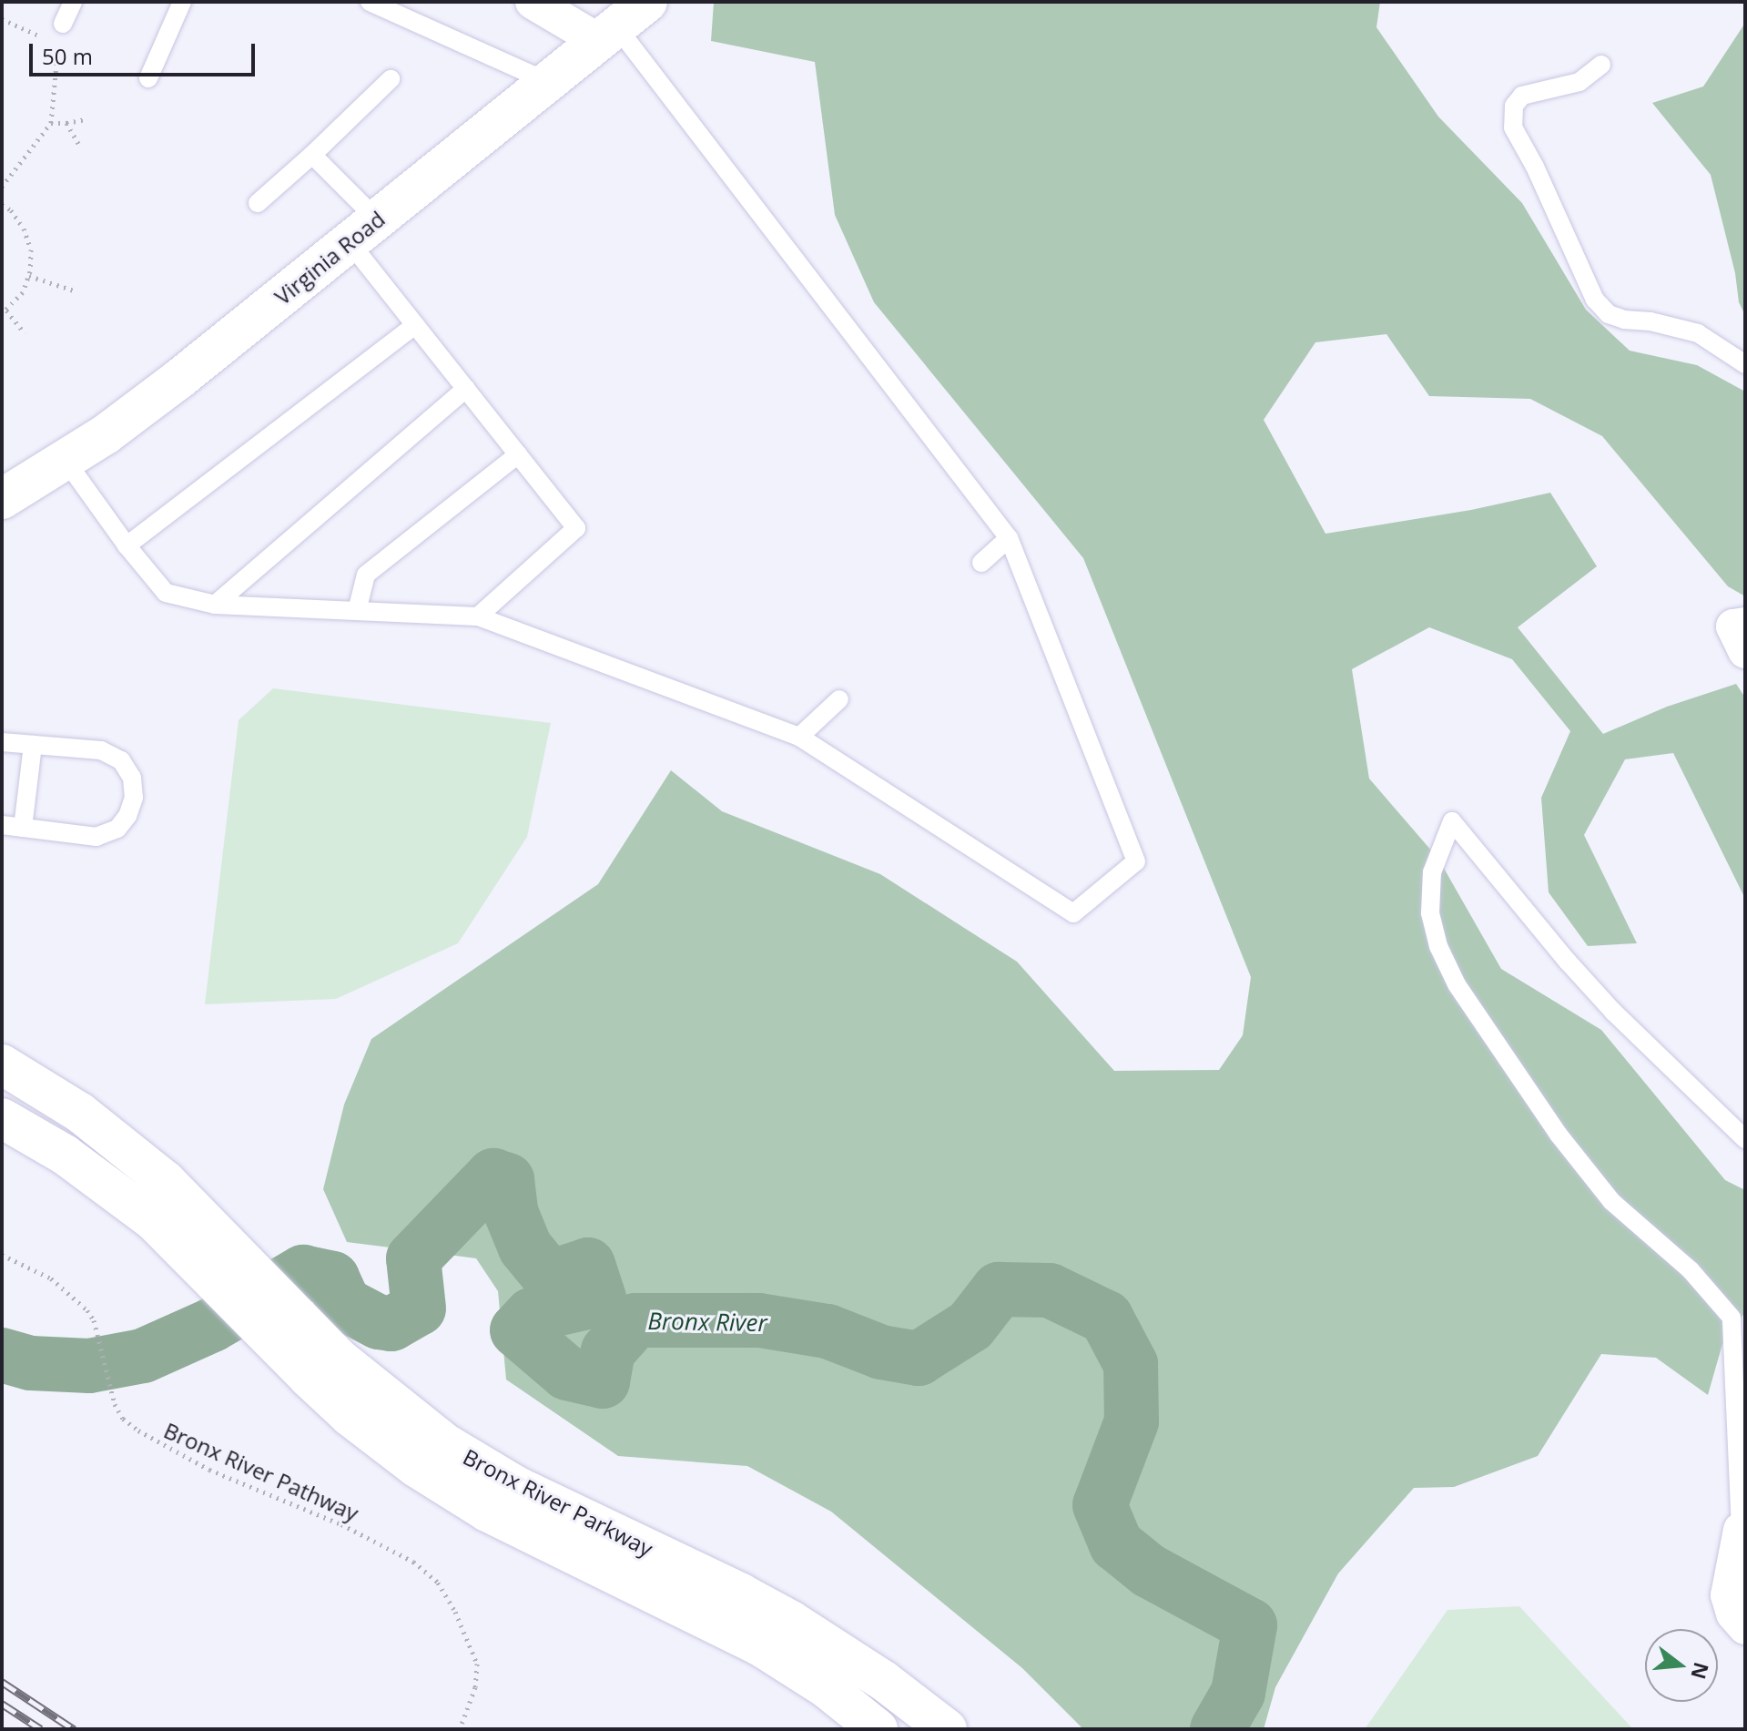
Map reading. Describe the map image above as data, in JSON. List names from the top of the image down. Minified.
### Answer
{"streets":{"main road":["Virginia Road","Bronx River Parkway"],"path":["Bronx River Pathway"]},"water":["Bronx River"],"scale_bar":"50 m","north":"right"}
